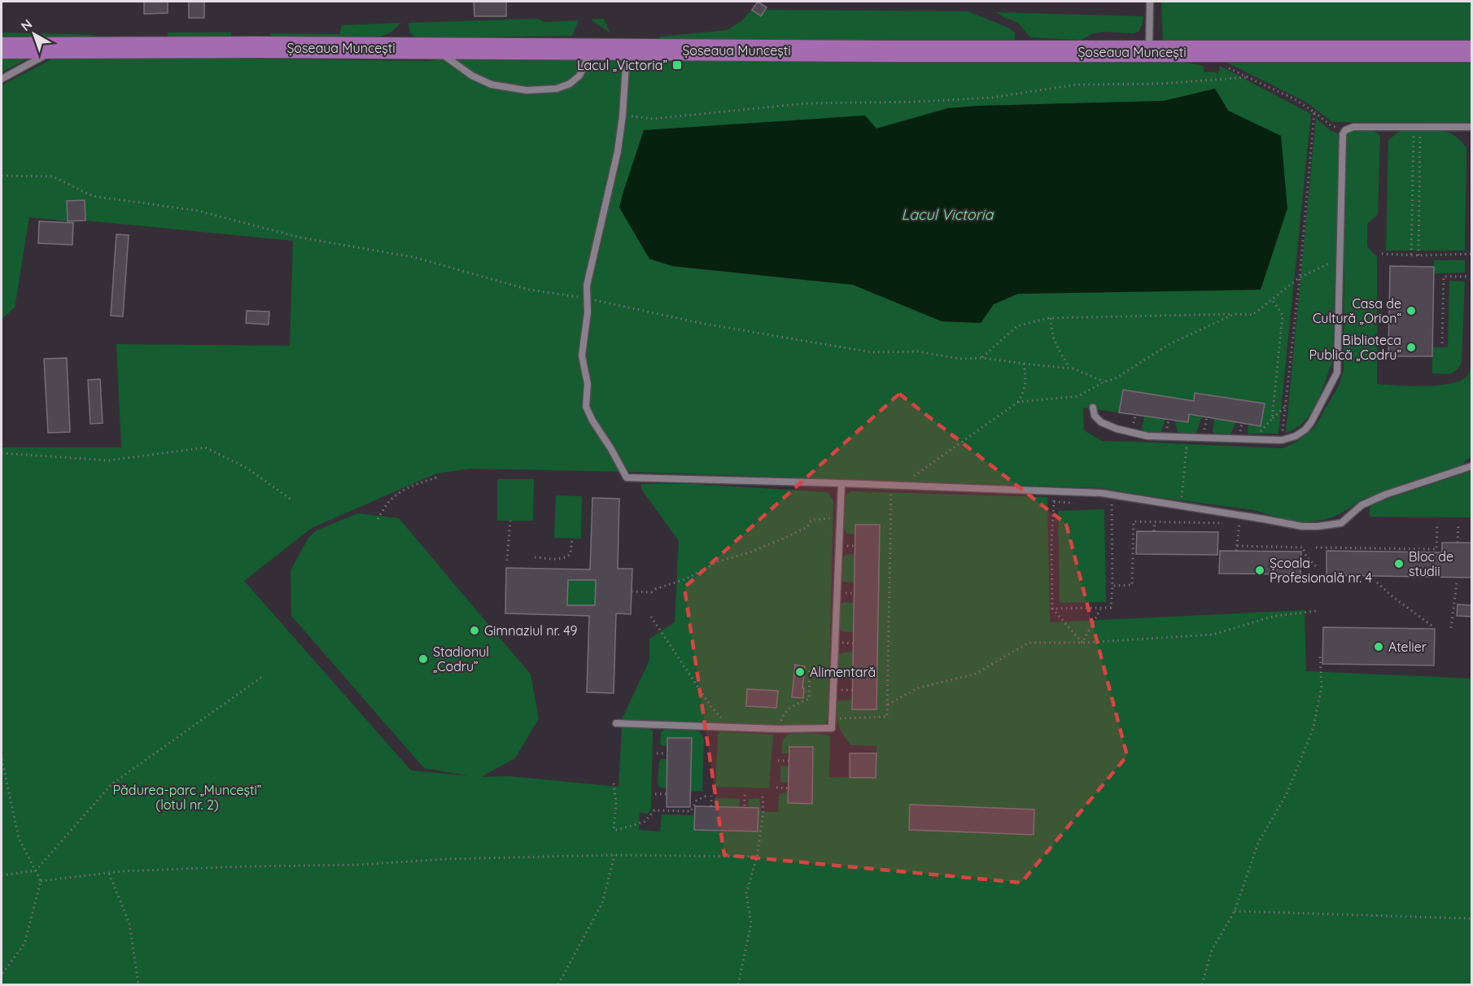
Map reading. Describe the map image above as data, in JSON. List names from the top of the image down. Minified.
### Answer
{"streets":{"main road":["Șoseaua Muncești"]},"water":["Lacul Victoria"],"parks":["Pădurea-parc „Muncești” (lotul nr. 2)"],"places":{"transit":["Lacul „Victoria”"],"other":["Casa de Cultură „Orion“","Biblioteca Publică „Codru”","Bloc de studii","Școala Profesională nr. 4","Gimnaziul nr. 49","Atelier","Stadionul „Codru”","Alimentară"]},"north":"top left"}
